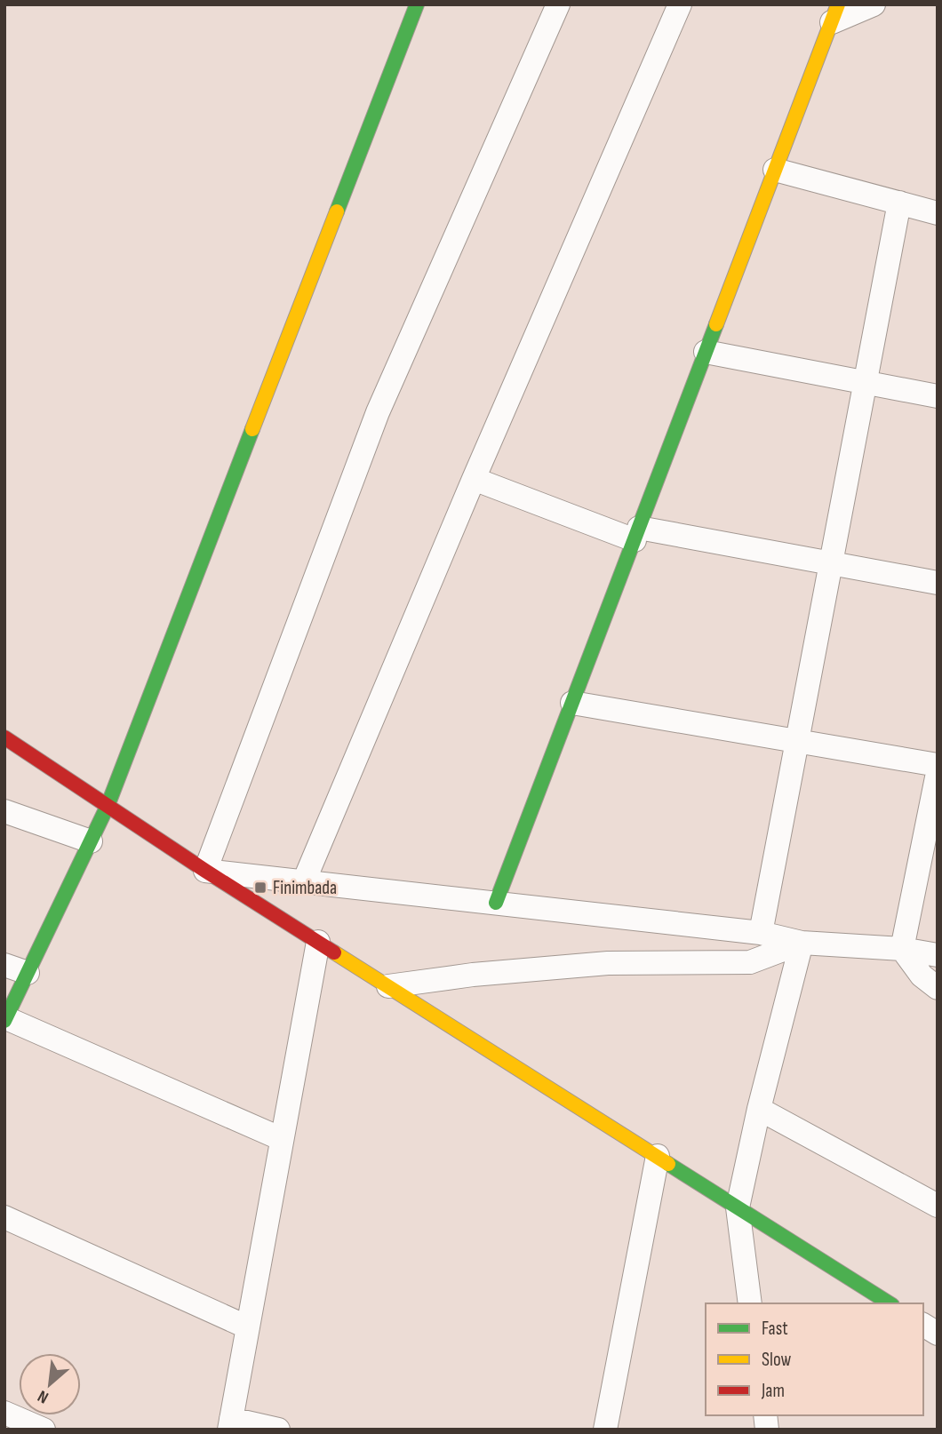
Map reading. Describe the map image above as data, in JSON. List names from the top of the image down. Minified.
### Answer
{"places":{"transit":["Finimbada"]},"legend":["Fast","Slow","Jam"],"north":"bottom left"}
